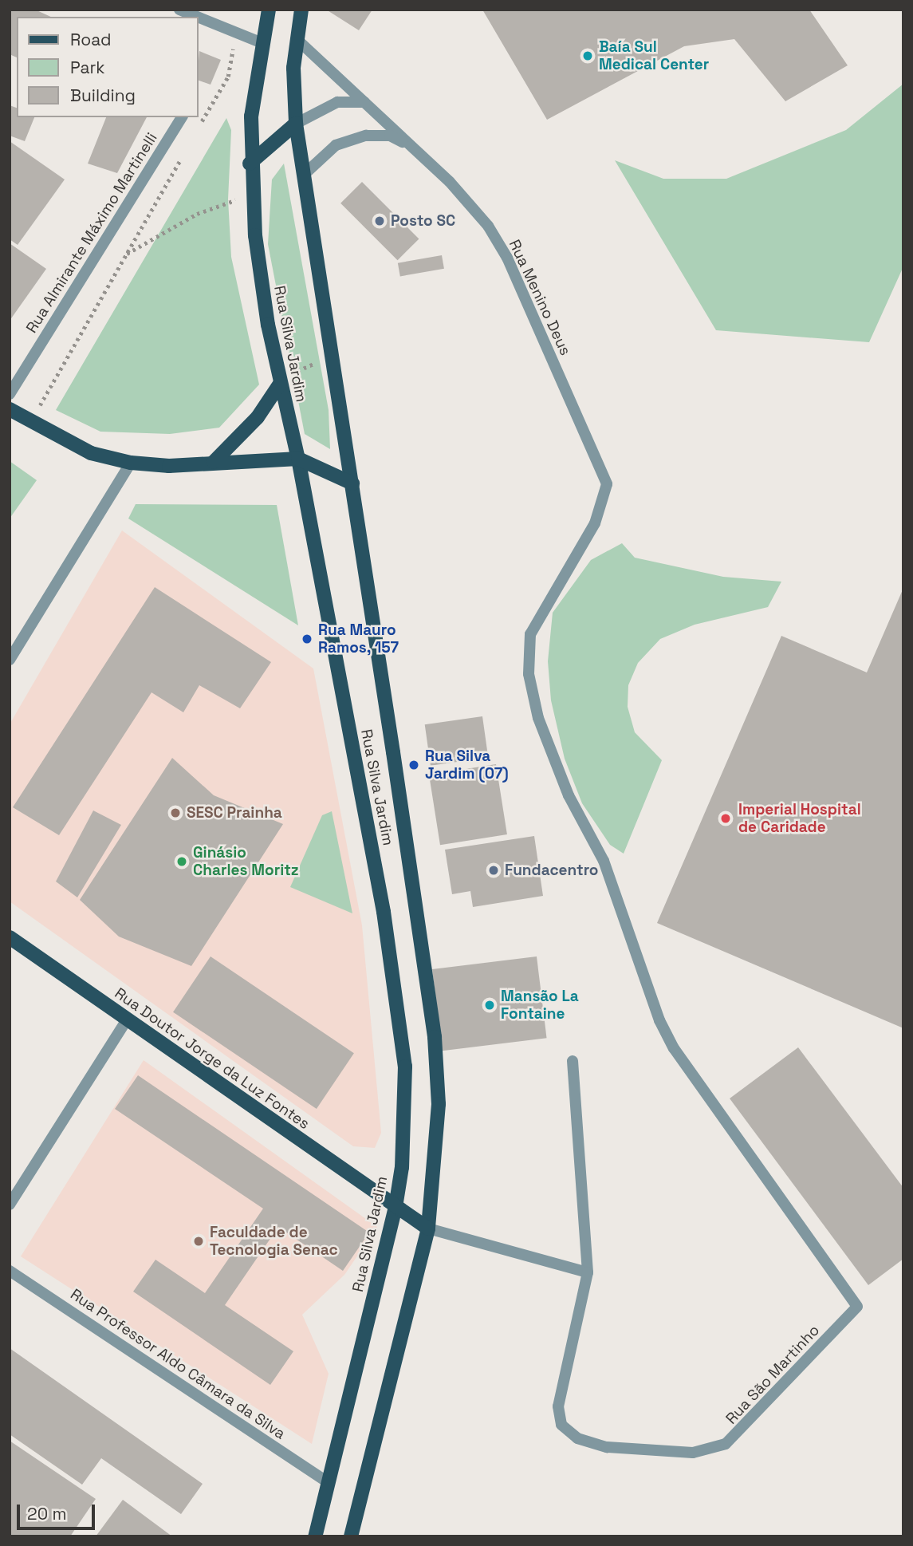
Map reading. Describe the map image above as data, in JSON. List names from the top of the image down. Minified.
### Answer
{"streets":{"main road":["Rua Silva Jardim","Rua Doutor Jorge da Luz Fontes"],"street":["Rua Almirante Máximo Martinelli","Rua Menino Deus","Rua Professor Aldo Câmara da Silva","Rua São Martinho"]},"crossings":[["Rua Menino Deus","Rua Silva Jardim"],["Rua Menino Deus","Rua São Martinho"],["Rua Silva Jardim","Rua Doutor Jorge da Luz Fontes"],["Rua Silva Jardim","Rua Professor Aldo Câmara da Silva"]],"places":["Baía Sul Medical Center","Posto SC","Rua Mauro Ramos, 157","Rua Silva Jardim (07)","SESC Prainha","Imperial Hospital de Caridade","Ginásio Charles Moritz","Fundacentro","Mansão La Fontaine","Faculdade de Tecnologia Senac"],"legend":["Road","Park","Building"],"scale_bar":"20 m"}
